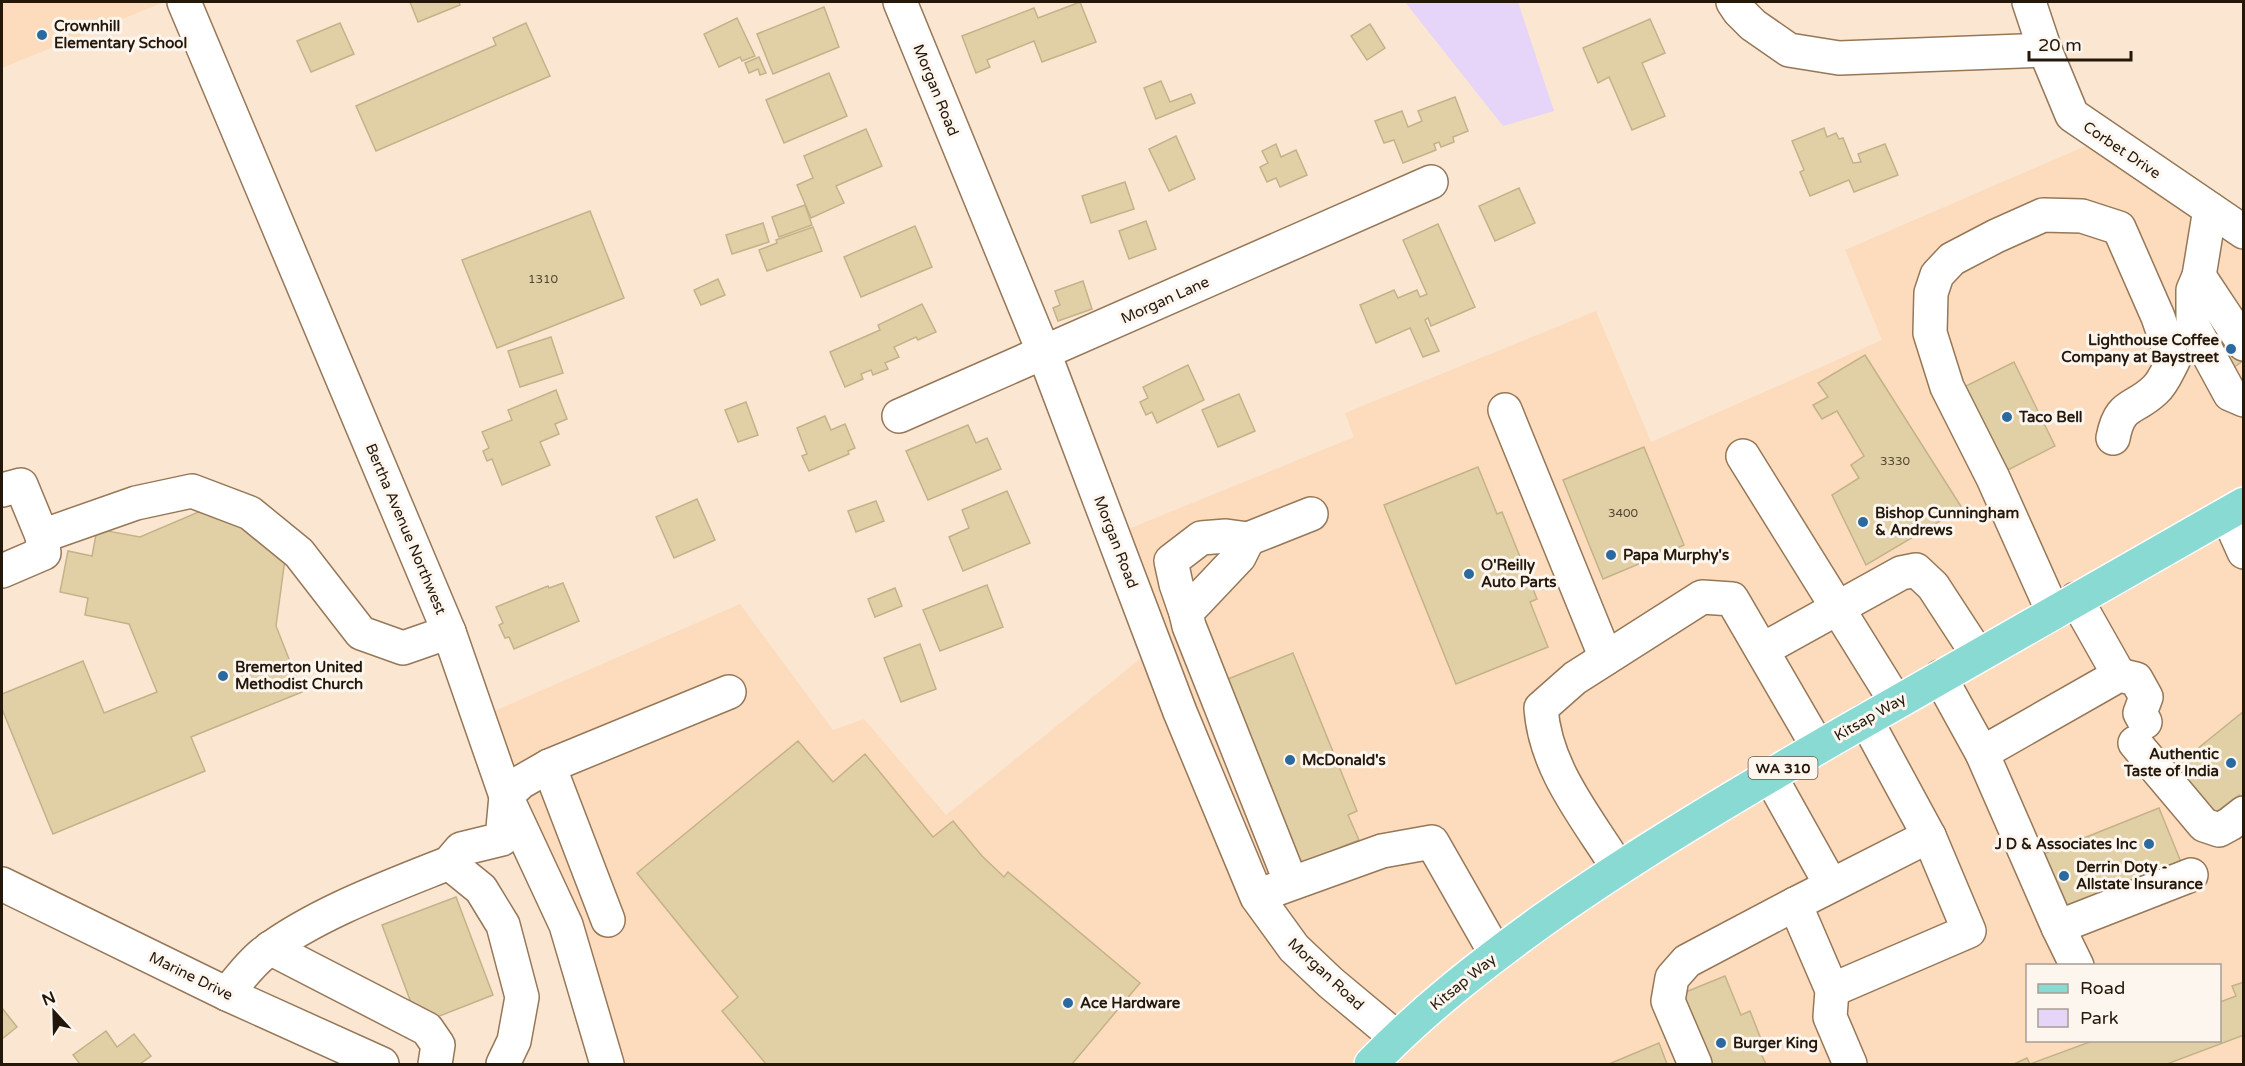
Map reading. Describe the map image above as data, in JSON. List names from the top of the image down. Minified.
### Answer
{"streets":{"main road":["Kitsap Way","WA 310"],"street":["Morgan Road","Corbet Drive","Morgan Lane","Bertha Avenue Northwest","Marine Drive"]},"crossings":[["Morgan Road","Morgan Lane"],["Morgan Road","Kitsap Way"]],"places":["Crownhill Elementary School","Lighthouse Coffee Company at Baystreet","Taco Bell","Bishop Cunningham & Andrews","Papa Murphy's","O'Reilly Auto Parts","Bremerton United Methodist Church","McDonald's","Authentic Taste of India","J D & Associates Inc","Derrin Doty - Allstate Insurance","Ace Hardware","Burger King"],"house_numbers":["1310","3330","3400"],"legend":["Road","Park"],"scale_bar":"20 m","north":"top"}
